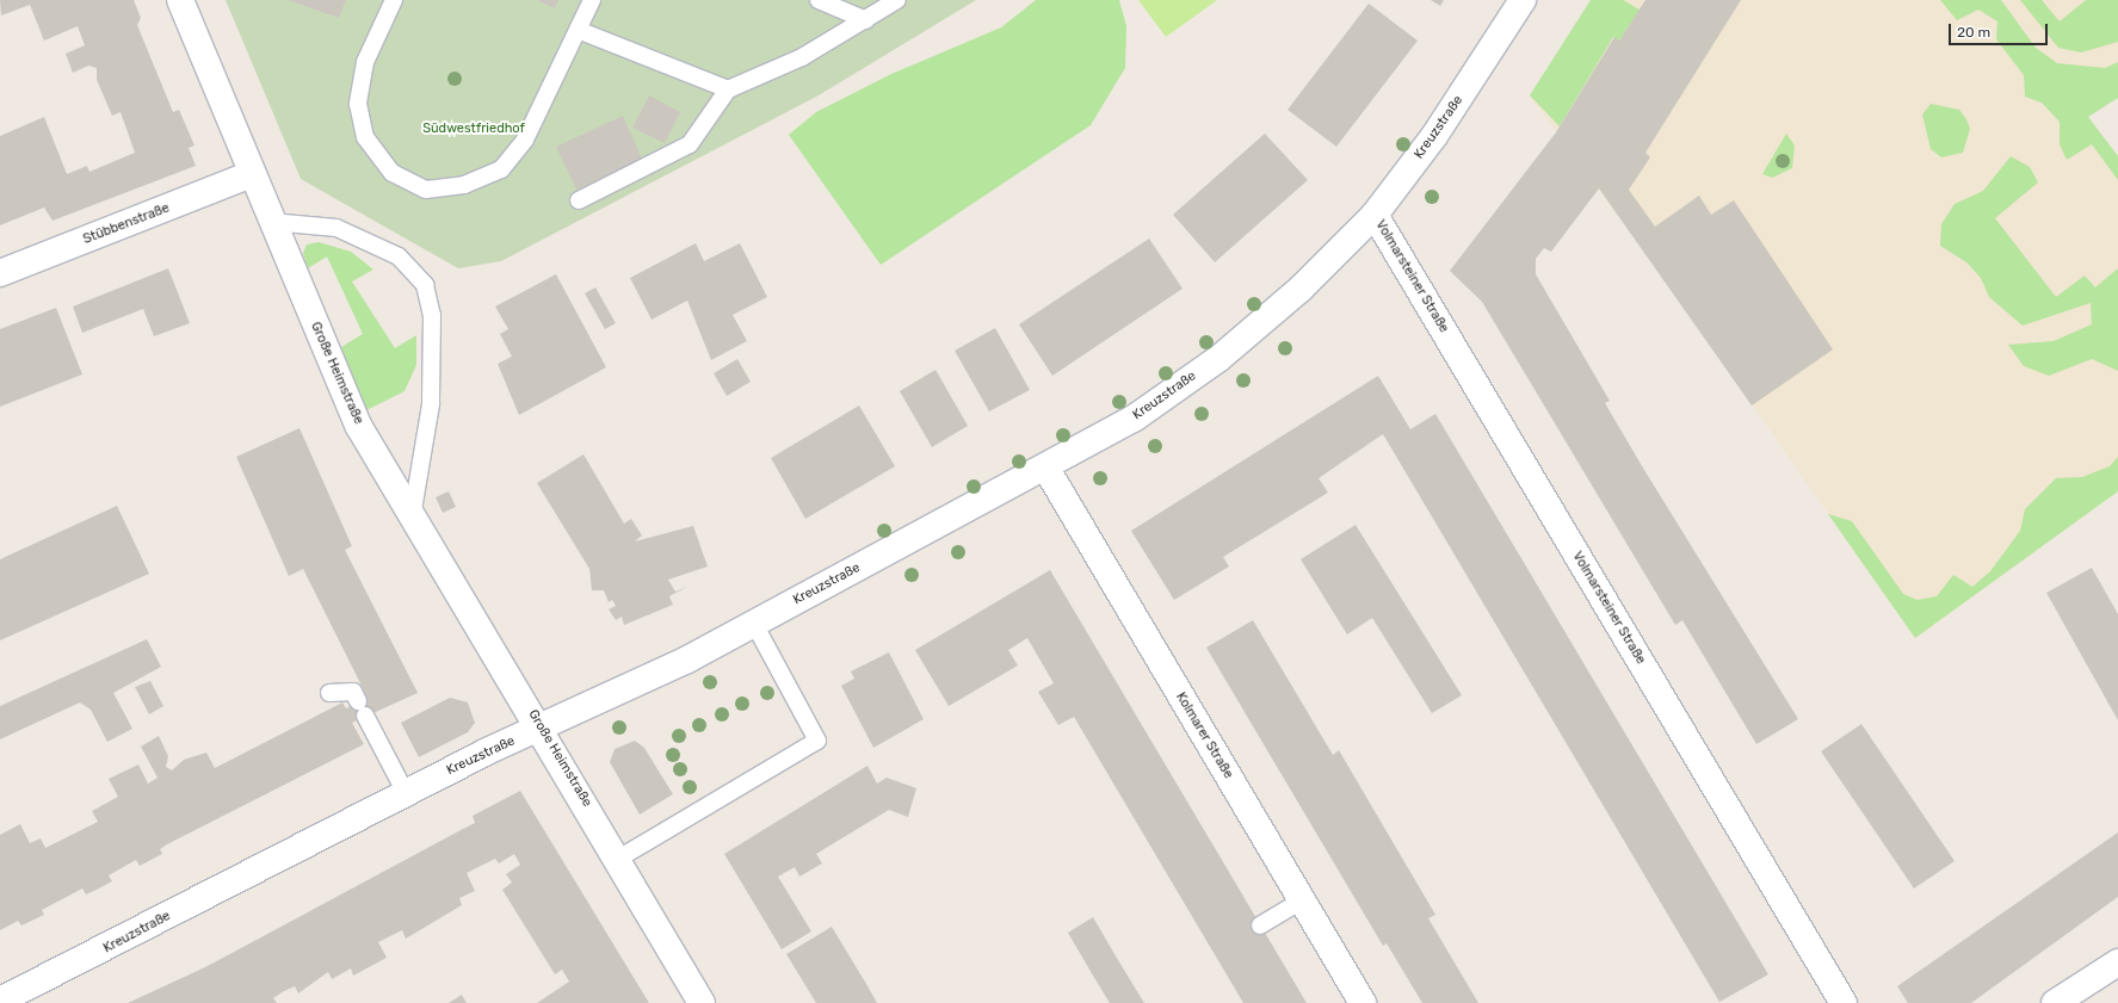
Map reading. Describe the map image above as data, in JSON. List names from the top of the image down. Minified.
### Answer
{"streets":{"street":["Kreuzstraße","Stübbenstraße","Volmarsteiner Straße","Große Heimstraße","Kolmarer Straße"]},"crossings":[["Kreuzstraße","Volmarsteiner Straße"],["Kreuzstraße","Große Heimstraße"],["Kreuzstraße","Kolmarer Straße"],["Stübbenstraße","Große Heimstraße"]],"parks":["Südwestfriedhof"],"scale_bar":"20 m"}
